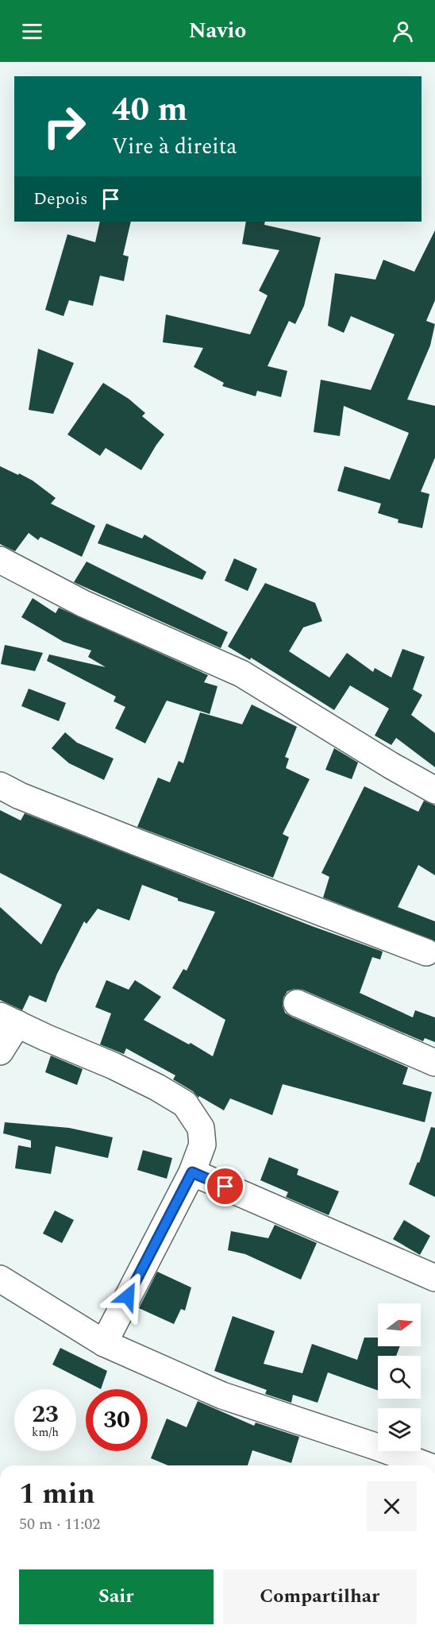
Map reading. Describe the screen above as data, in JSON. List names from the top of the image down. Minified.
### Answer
{"north":"right","page":{"header":"Navio","turn":["40 m","Vire à direita"],"then":"Depois","speed":"23 km/h","limit":"30","heading":["1 min","50 m · 11:02"],"buttons":["Sair","Compartilhar"]}}
